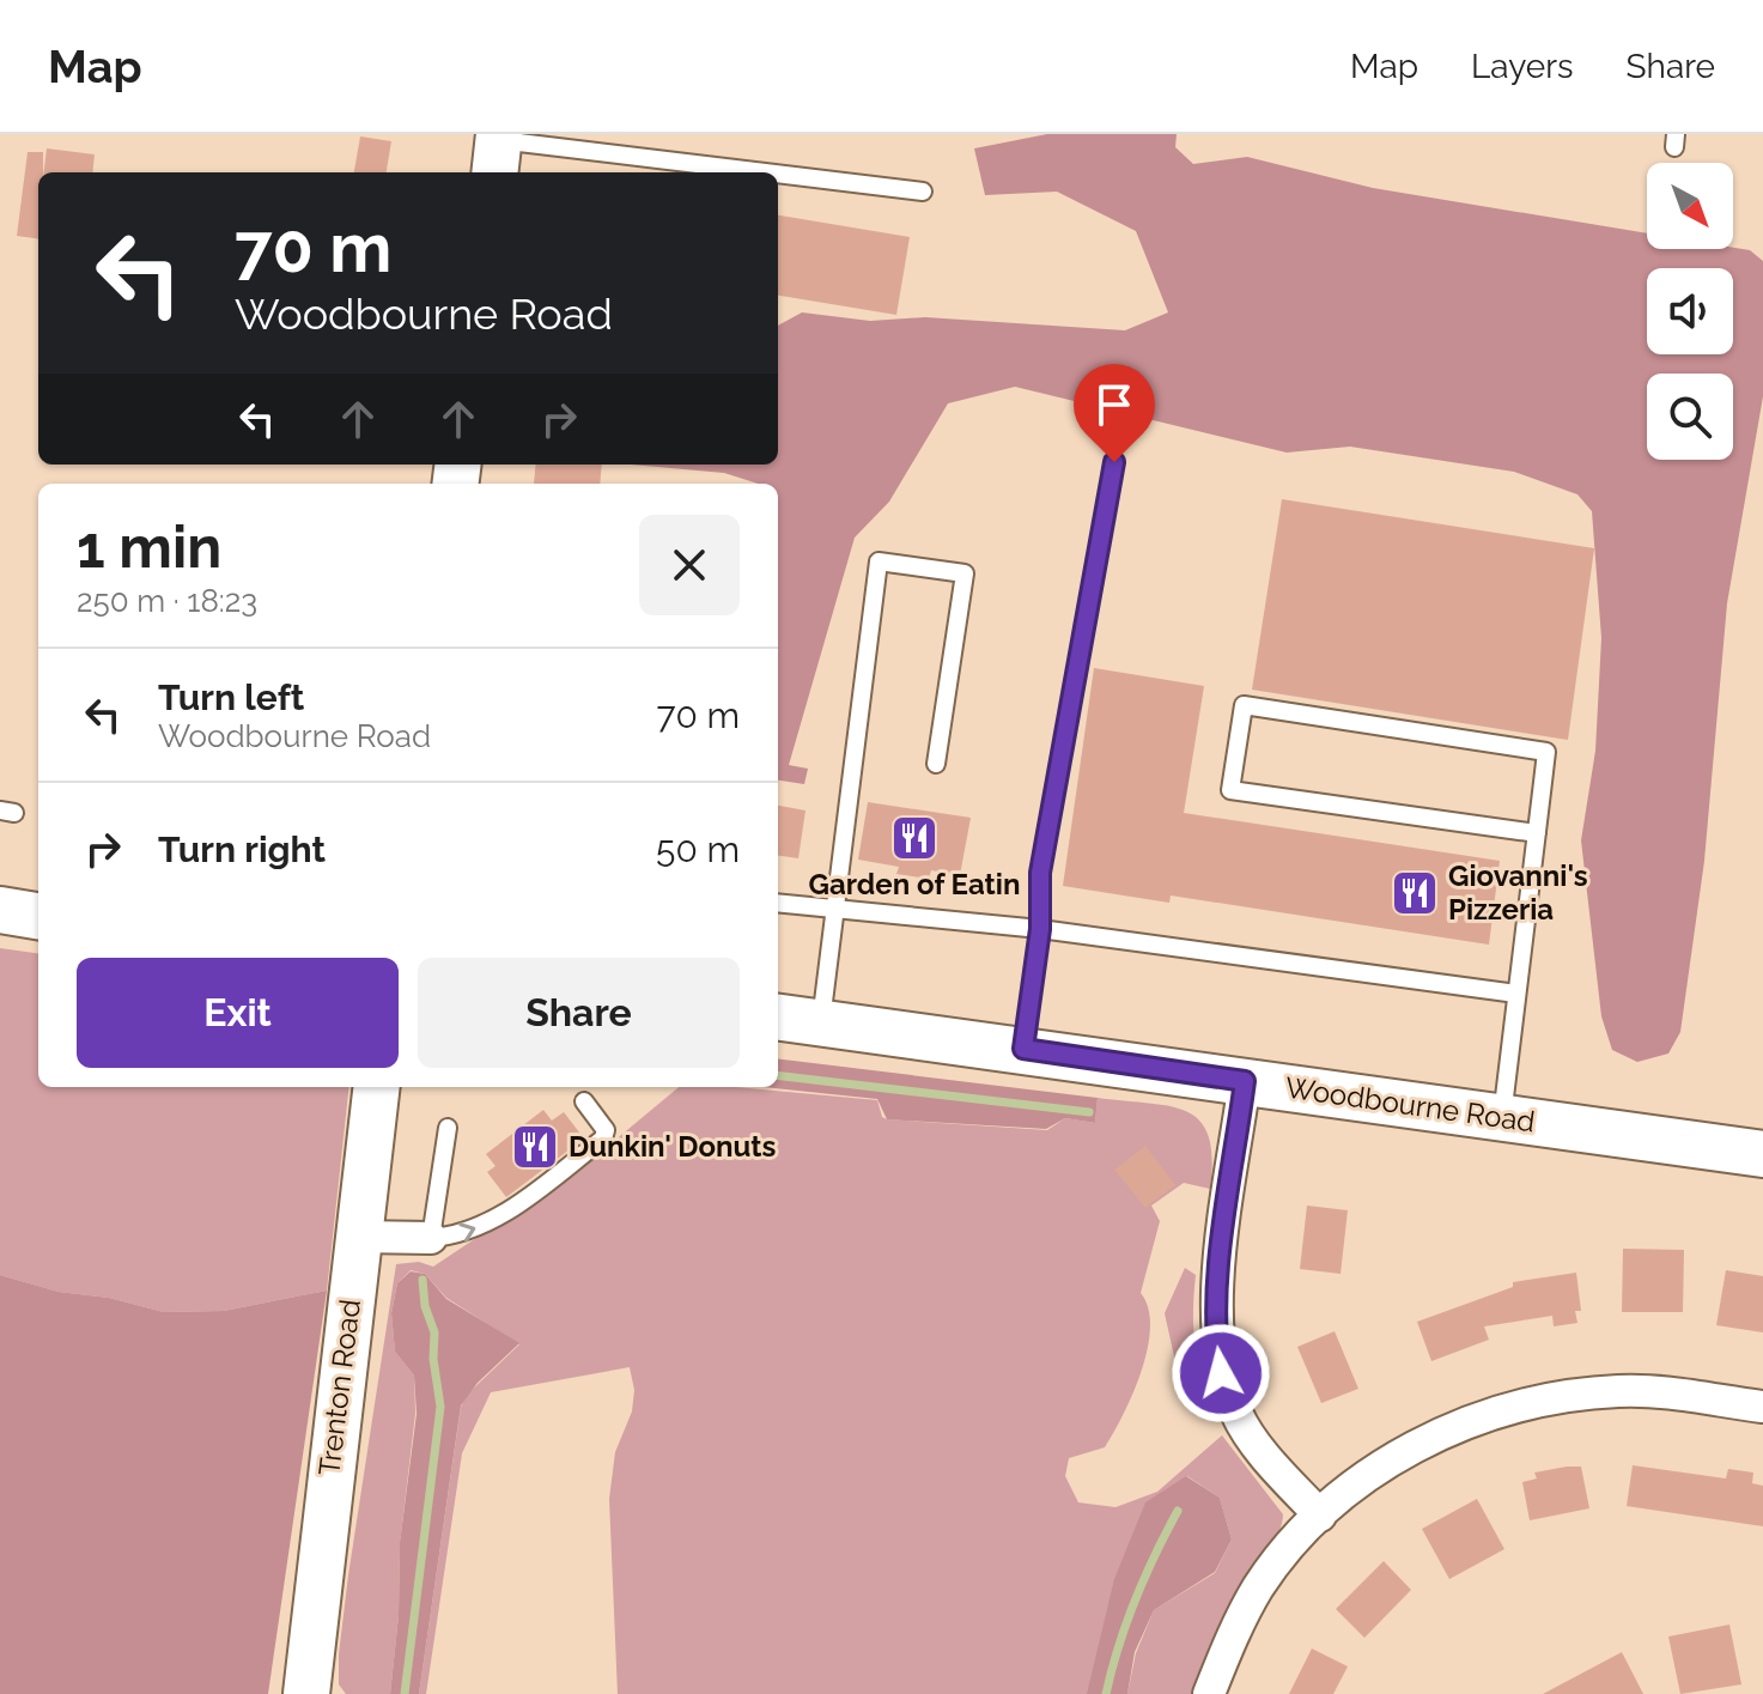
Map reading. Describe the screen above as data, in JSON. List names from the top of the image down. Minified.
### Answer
{"streets":{"main road":["Woodbourne Road","Trenton Road"]},"places":{"restaurant":["Garden of Eatin","Giovanni's Pizzeria","Dunkin' Donuts"]},"north":"bottom right","page":{"header":"Map","nav":["Map","Layers","Share"],"turn":["70 m","Woodbourne Road"],"heading":["1 min","250 m · 18:23"],"list":[{"name":"Turn left","note":"Woodbourne Road","value":"70 m"},{"name":"Turn right","value":"50 m"}],"buttons":["Exit","Share"]}}
